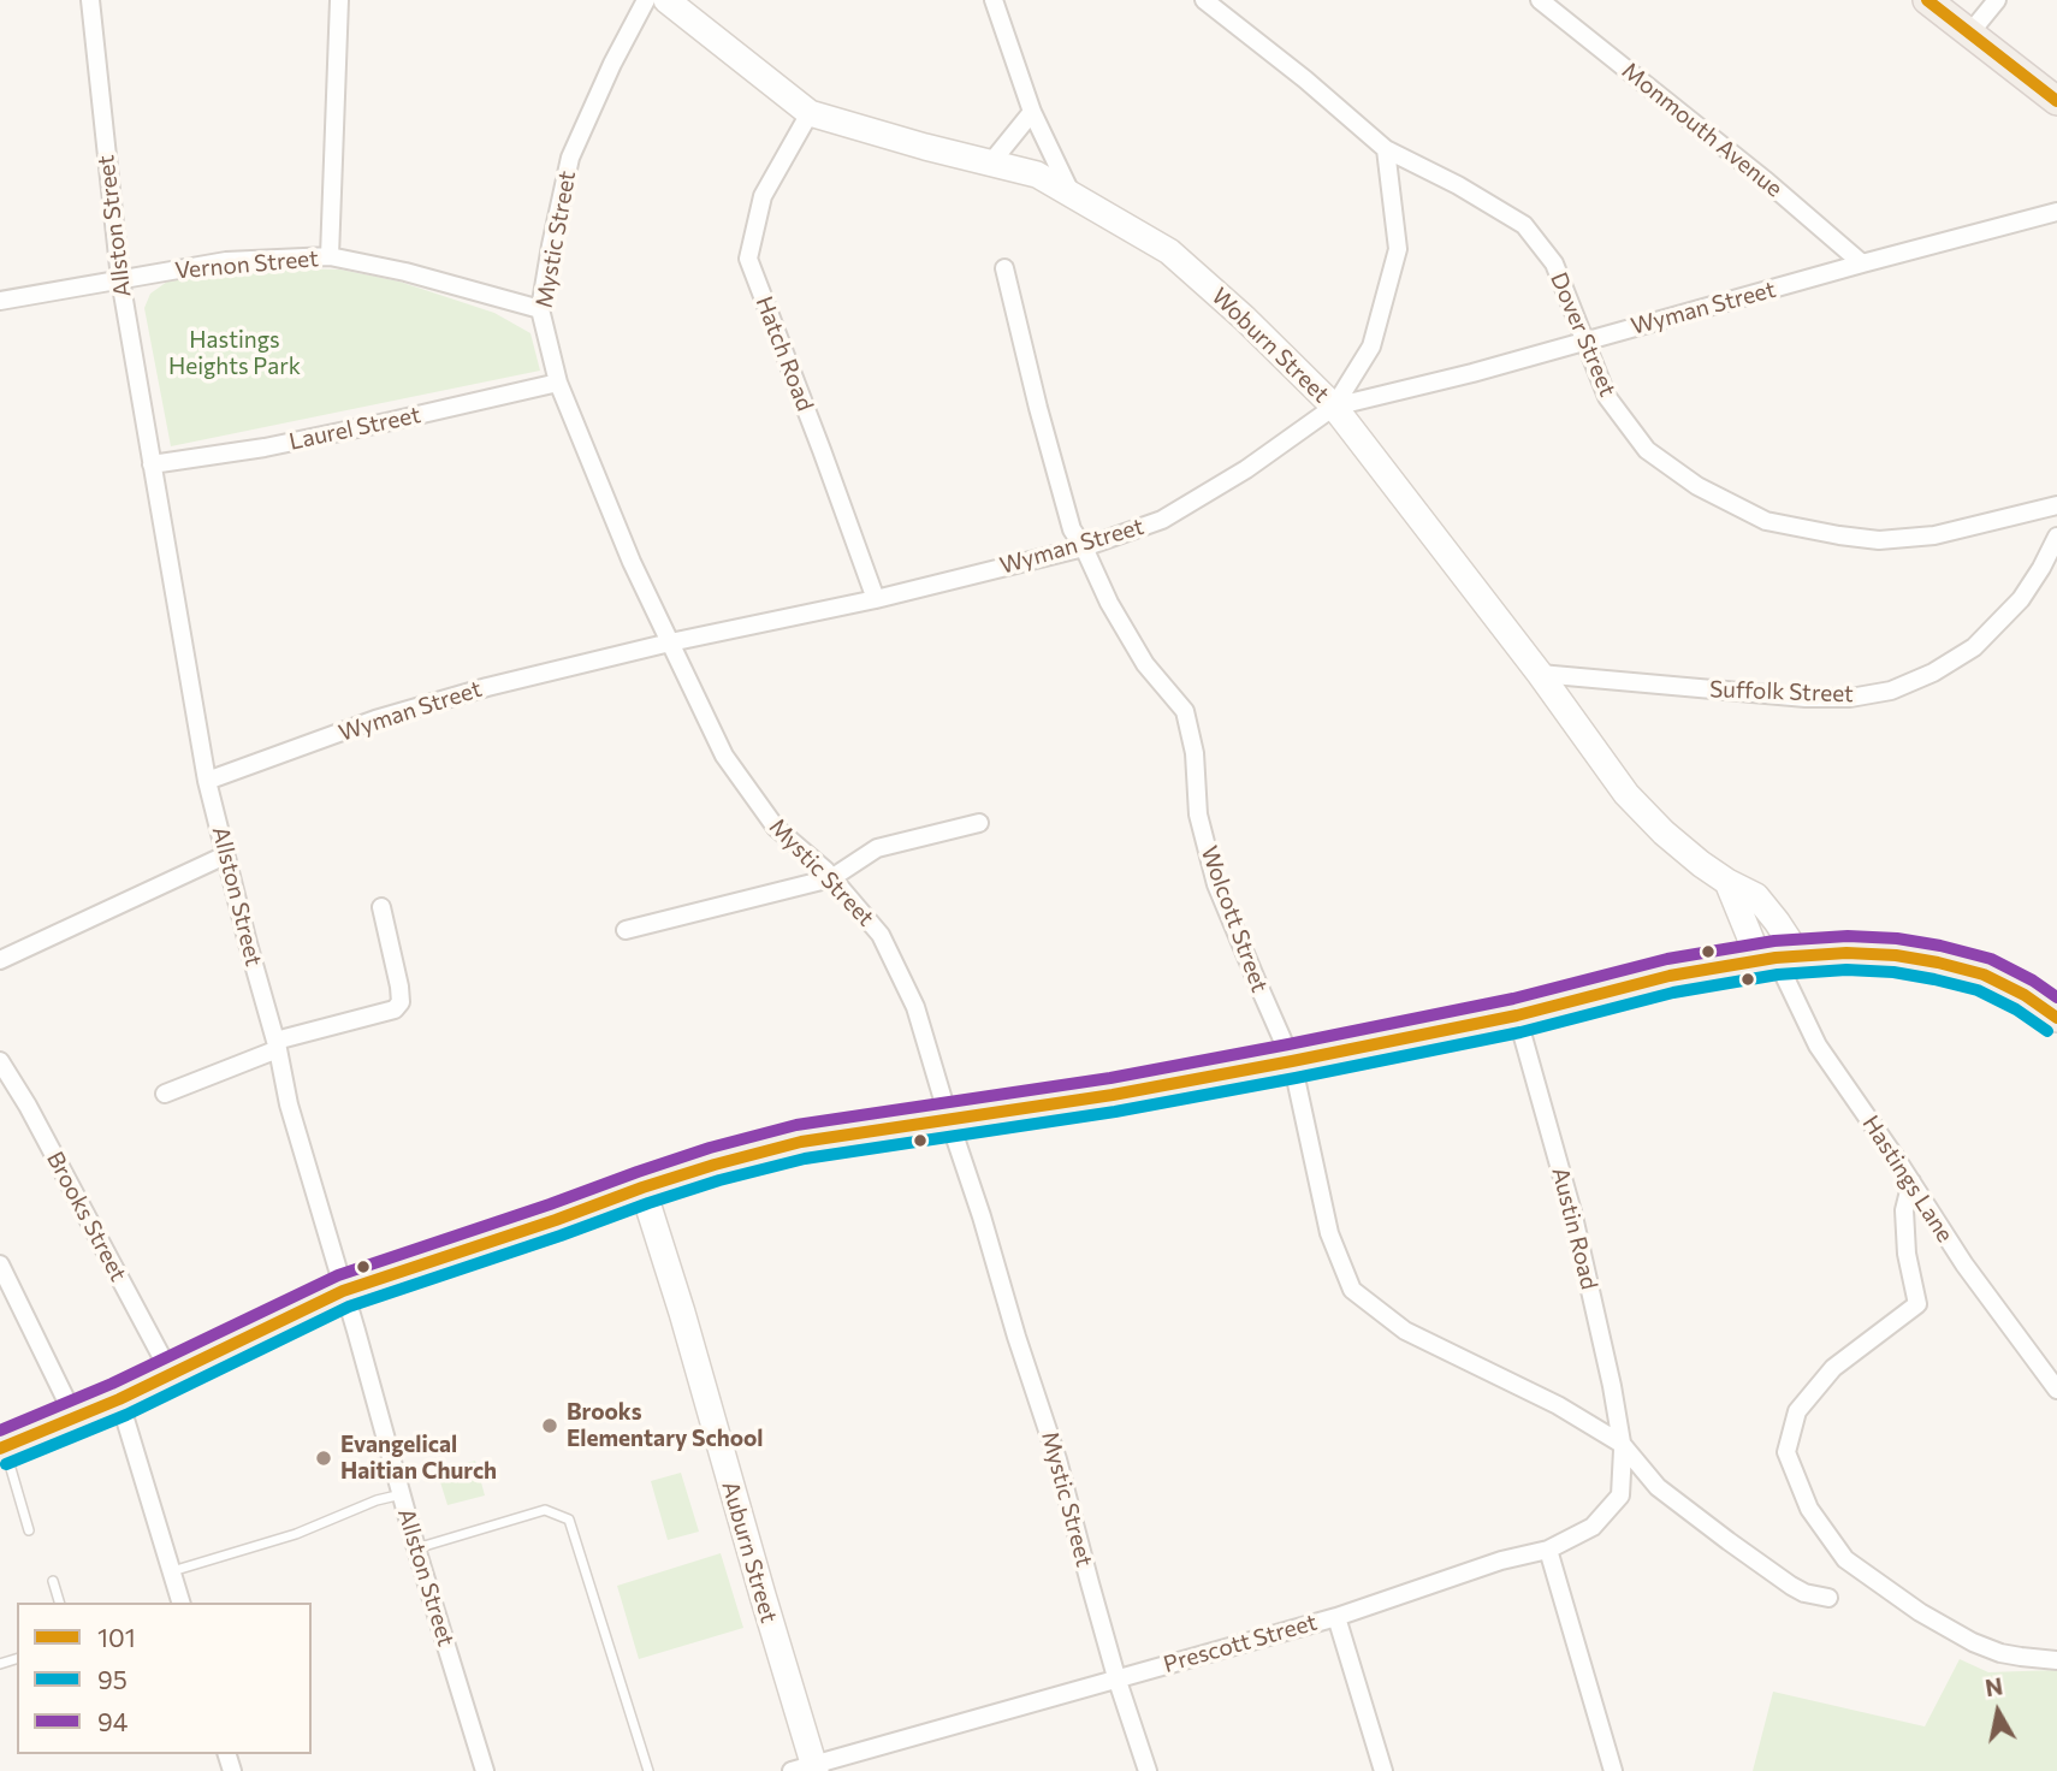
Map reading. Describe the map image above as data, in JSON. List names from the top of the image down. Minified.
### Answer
{"streets":{"street":["Monmouth Avenue","Allston Street","Mystic Street","Vernon Street","Wyman Street","Dover Street","Woburn Street","Hatch Road","Laurel Street","Suffolk Street","Wolcott Street","Hastings Lane","Brooks Street","Austin Road","Auburn Street","Prescott Street"]},"crossings":[["Monmouth Avenue","Wyman Street"],["Allston Street","Vernon Street"],["Allston Street","Wyman Street"],["Allston Street","Laurel Street"],["Mystic Street","Vernon Street"],["Mystic Street","Wyman Street"],["Mystic Street","Laurel Street"],["Mystic Street","Prescott Street"],["Wyman Street","Dover Street"],["Wyman Street","Woburn Street"],["Wyman Street","Hatch Road"],["Wyman Street","Wolcott Street"],["Woburn Street","Hatch Road"],["Woburn Street","Suffolk Street"],["Woburn Street","Hastings Lane"],["Wolcott Street","Austin Road"],["Wolcott Street","Prescott Street"],["Austin Road","Prescott Street"],["Auburn Street","Prescott Street"]],"parks":["Hastings Heights Park"],"places":["Brooks Elementary School","Evangelical Haitian Church"],"lines":["transit line 101","transit line 94","transit line 95"],"legend":["101","95","94"],"north":"top"}
